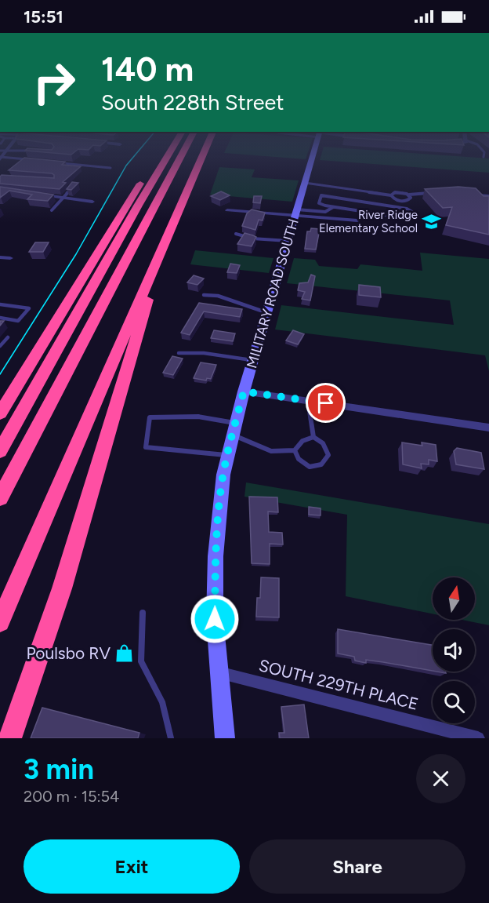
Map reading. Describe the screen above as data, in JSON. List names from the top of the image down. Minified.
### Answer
{"streets":{"main road":["MILITARY ROAD SOUTH"],"street":["SOUTH 229TH PLACE"]},"crossings":[["MILITARY ROAD SOUTH","SOUTH 229TH PLACE"]],"places":{"school or university":["River Ridge Elementary School"],"shop":["Poulsbo RV"]},"north":"top","page":{"status":"15:51","turn":["140 m","South 228th Street"],"heading":["3 min","200 m · 15:54"],"buttons":["Exit","Share"]}}
